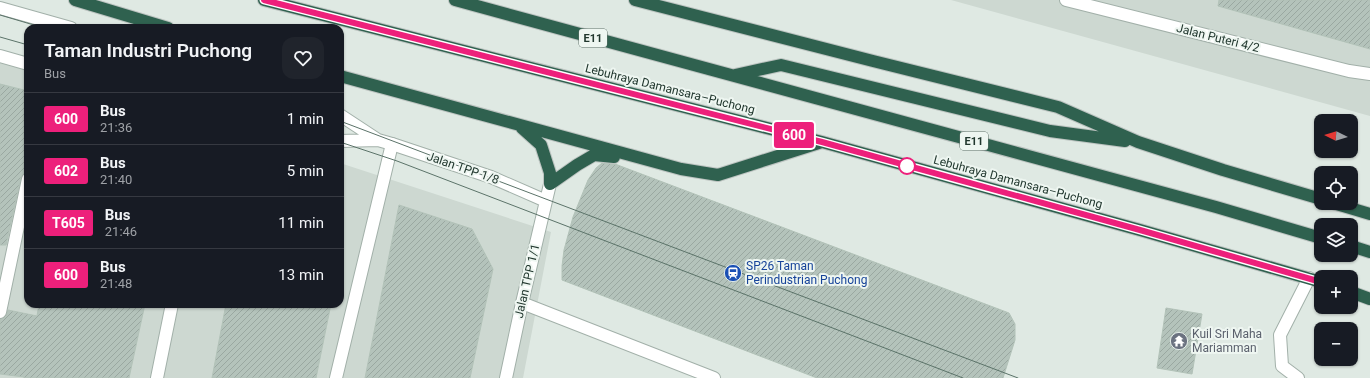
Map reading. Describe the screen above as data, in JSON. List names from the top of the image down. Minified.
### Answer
{"streets":{"highway":["E11","Lebuhraya Damansara–Puchong"],"street":["Jalan Puteri 4/2","Jalan TPP 1/8","Jalan TPP 1/1"]},"crossings":[["Jalan TPP 1/8","Jalan TPP 1/1"]],"places":{"station":["SP26 Taman Perindustrian Puchong"],"temple":["Kuil Sri Maha Mariamman"]},"lines":["bus line 600"],"north":"left","page":{"on_map":"600","heading":["Taman Industri Puchong","Bus"],"list":[{"mark":"600","name":"Bus","note":"21:36","value":"1 min"},{"mark":"602","name":"Bus","note":"21:40","value":"5 min"},{"mark":"T605","name":"Bus","note":"21:46","value":"11 min"},{"mark":"600","name":"Bus","note":"21:48","value":"13 min"}],"map_buttons":["+","−"]}}
